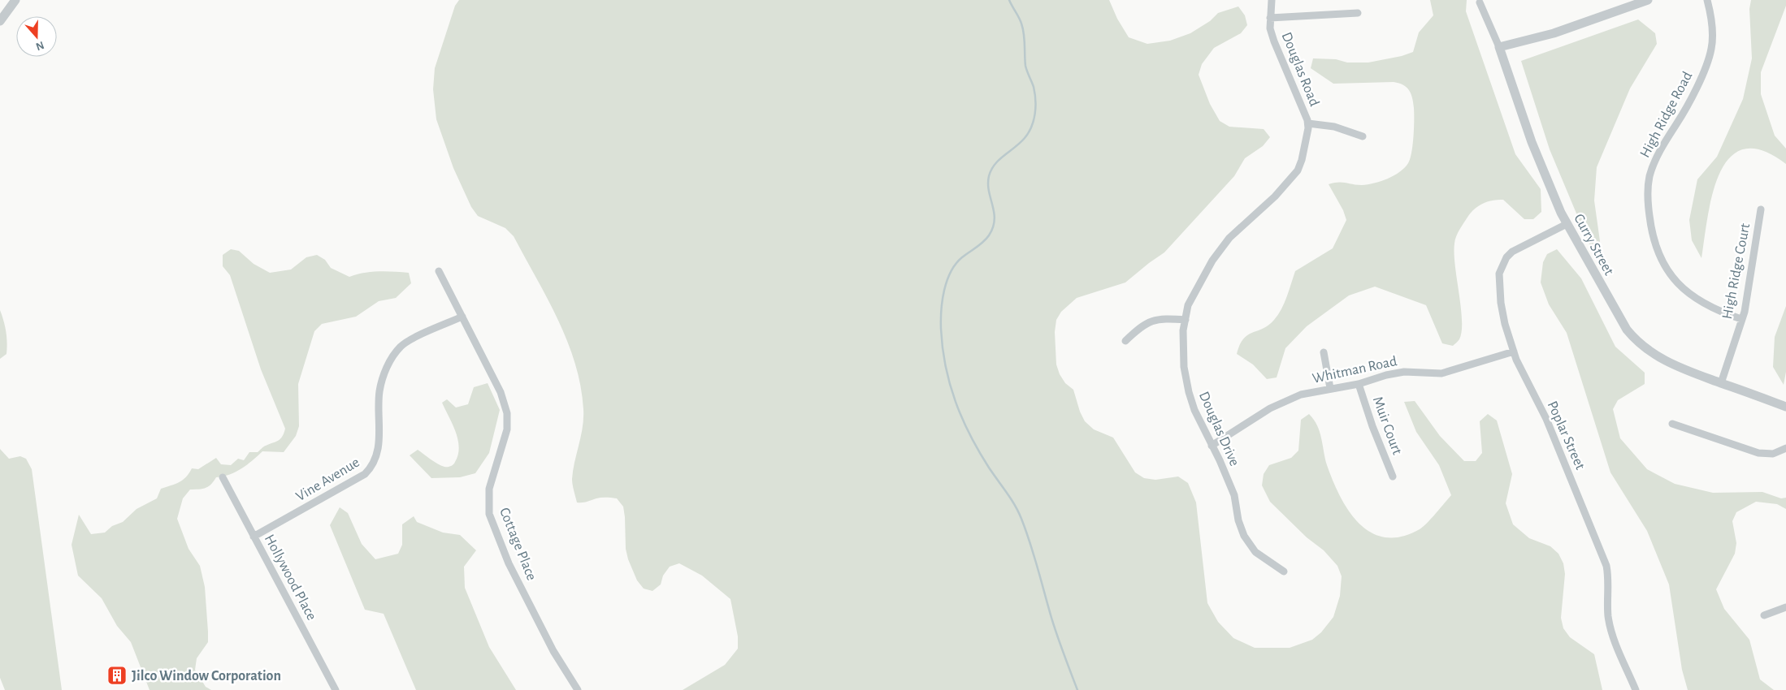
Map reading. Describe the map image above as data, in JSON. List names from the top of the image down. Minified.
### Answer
{"streets":{"street":["Douglas Road","High Ridge Road","Curry Street","High Ridge Court","Whitman Road","Muir Court","Douglas Drive","Poplar Street","Vine Avenue","Cottage Place","Hollywood Place"]},"crossings":[["Douglas Road","Douglas Drive"],["High Ridge Road","High Ridge Court"],["Curry Street","High Ridge Court"],["Curry Street","Poplar Street"],["Whitman Road","Muir Court"],["Whitman Road","Douglas Drive"],["Whitman Road","Poplar Street"],["Vine Avenue","Cottage Place"],["Vine Avenue","Hollywood Place"]],"places":{"building":["Jilco Window Corporation"]},"north":"bottom"}
